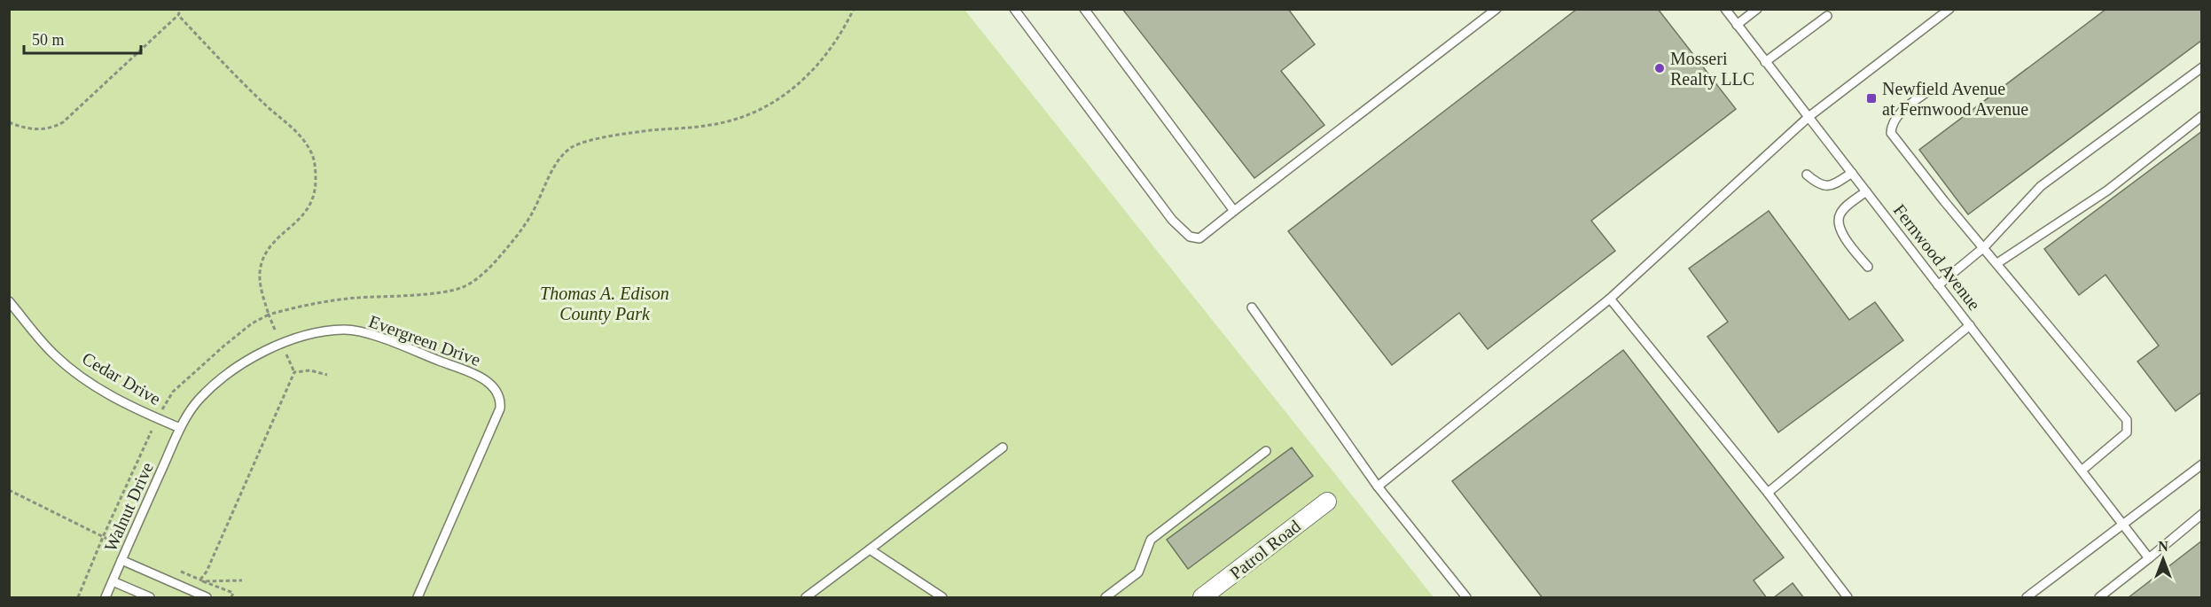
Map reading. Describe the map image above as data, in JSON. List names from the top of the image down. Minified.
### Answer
{"streets":{"street":["Patrol Road"],"lane":["Fernwood Avenue","Evergreen Drive","Cedar Drive","Walnut Drive"]},"crossings":[["Evergreen Drive","Cedar Drive"],["Evergreen Drive","Walnut Drive"],["Cedar Drive","Walnut Drive"]],"parks":["Thomas A. Edison County Park"],"places":{"other":["Mosseri Realty LLC"],"transit":["Newfield Avenue at Fernwood Avenue"]},"scale_bar":"50 m","north":"top"}
